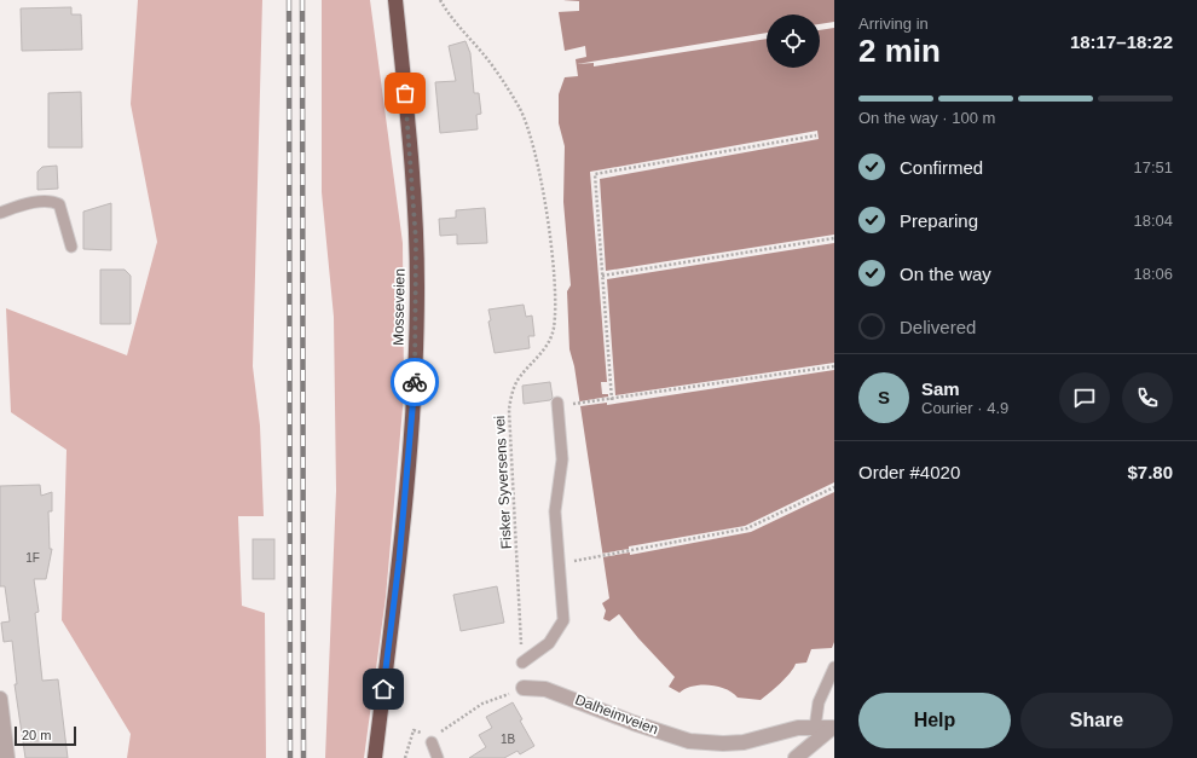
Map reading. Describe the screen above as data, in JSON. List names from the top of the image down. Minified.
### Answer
{"streets":{"highway":["Mosseveien"],"street":["Dalheimveien"],"path":["Fisker Syversens vei"]},"house_numbers":["1F","1B"],"scale_bar":"20 m","page":{"heading":["2 min","Arriving in","18:17–18:22"],"panel":["Sam","Courier · 4.9","Order #4020","$7.80"],"bar":"On the way · 100 m","list":[["Confirmed","17:51"],["Preparing","18:04"],["On the way","18:06"],"Delivered"],"round":"S","buttons":["Help","Share"],"scale":"20 m"}}
